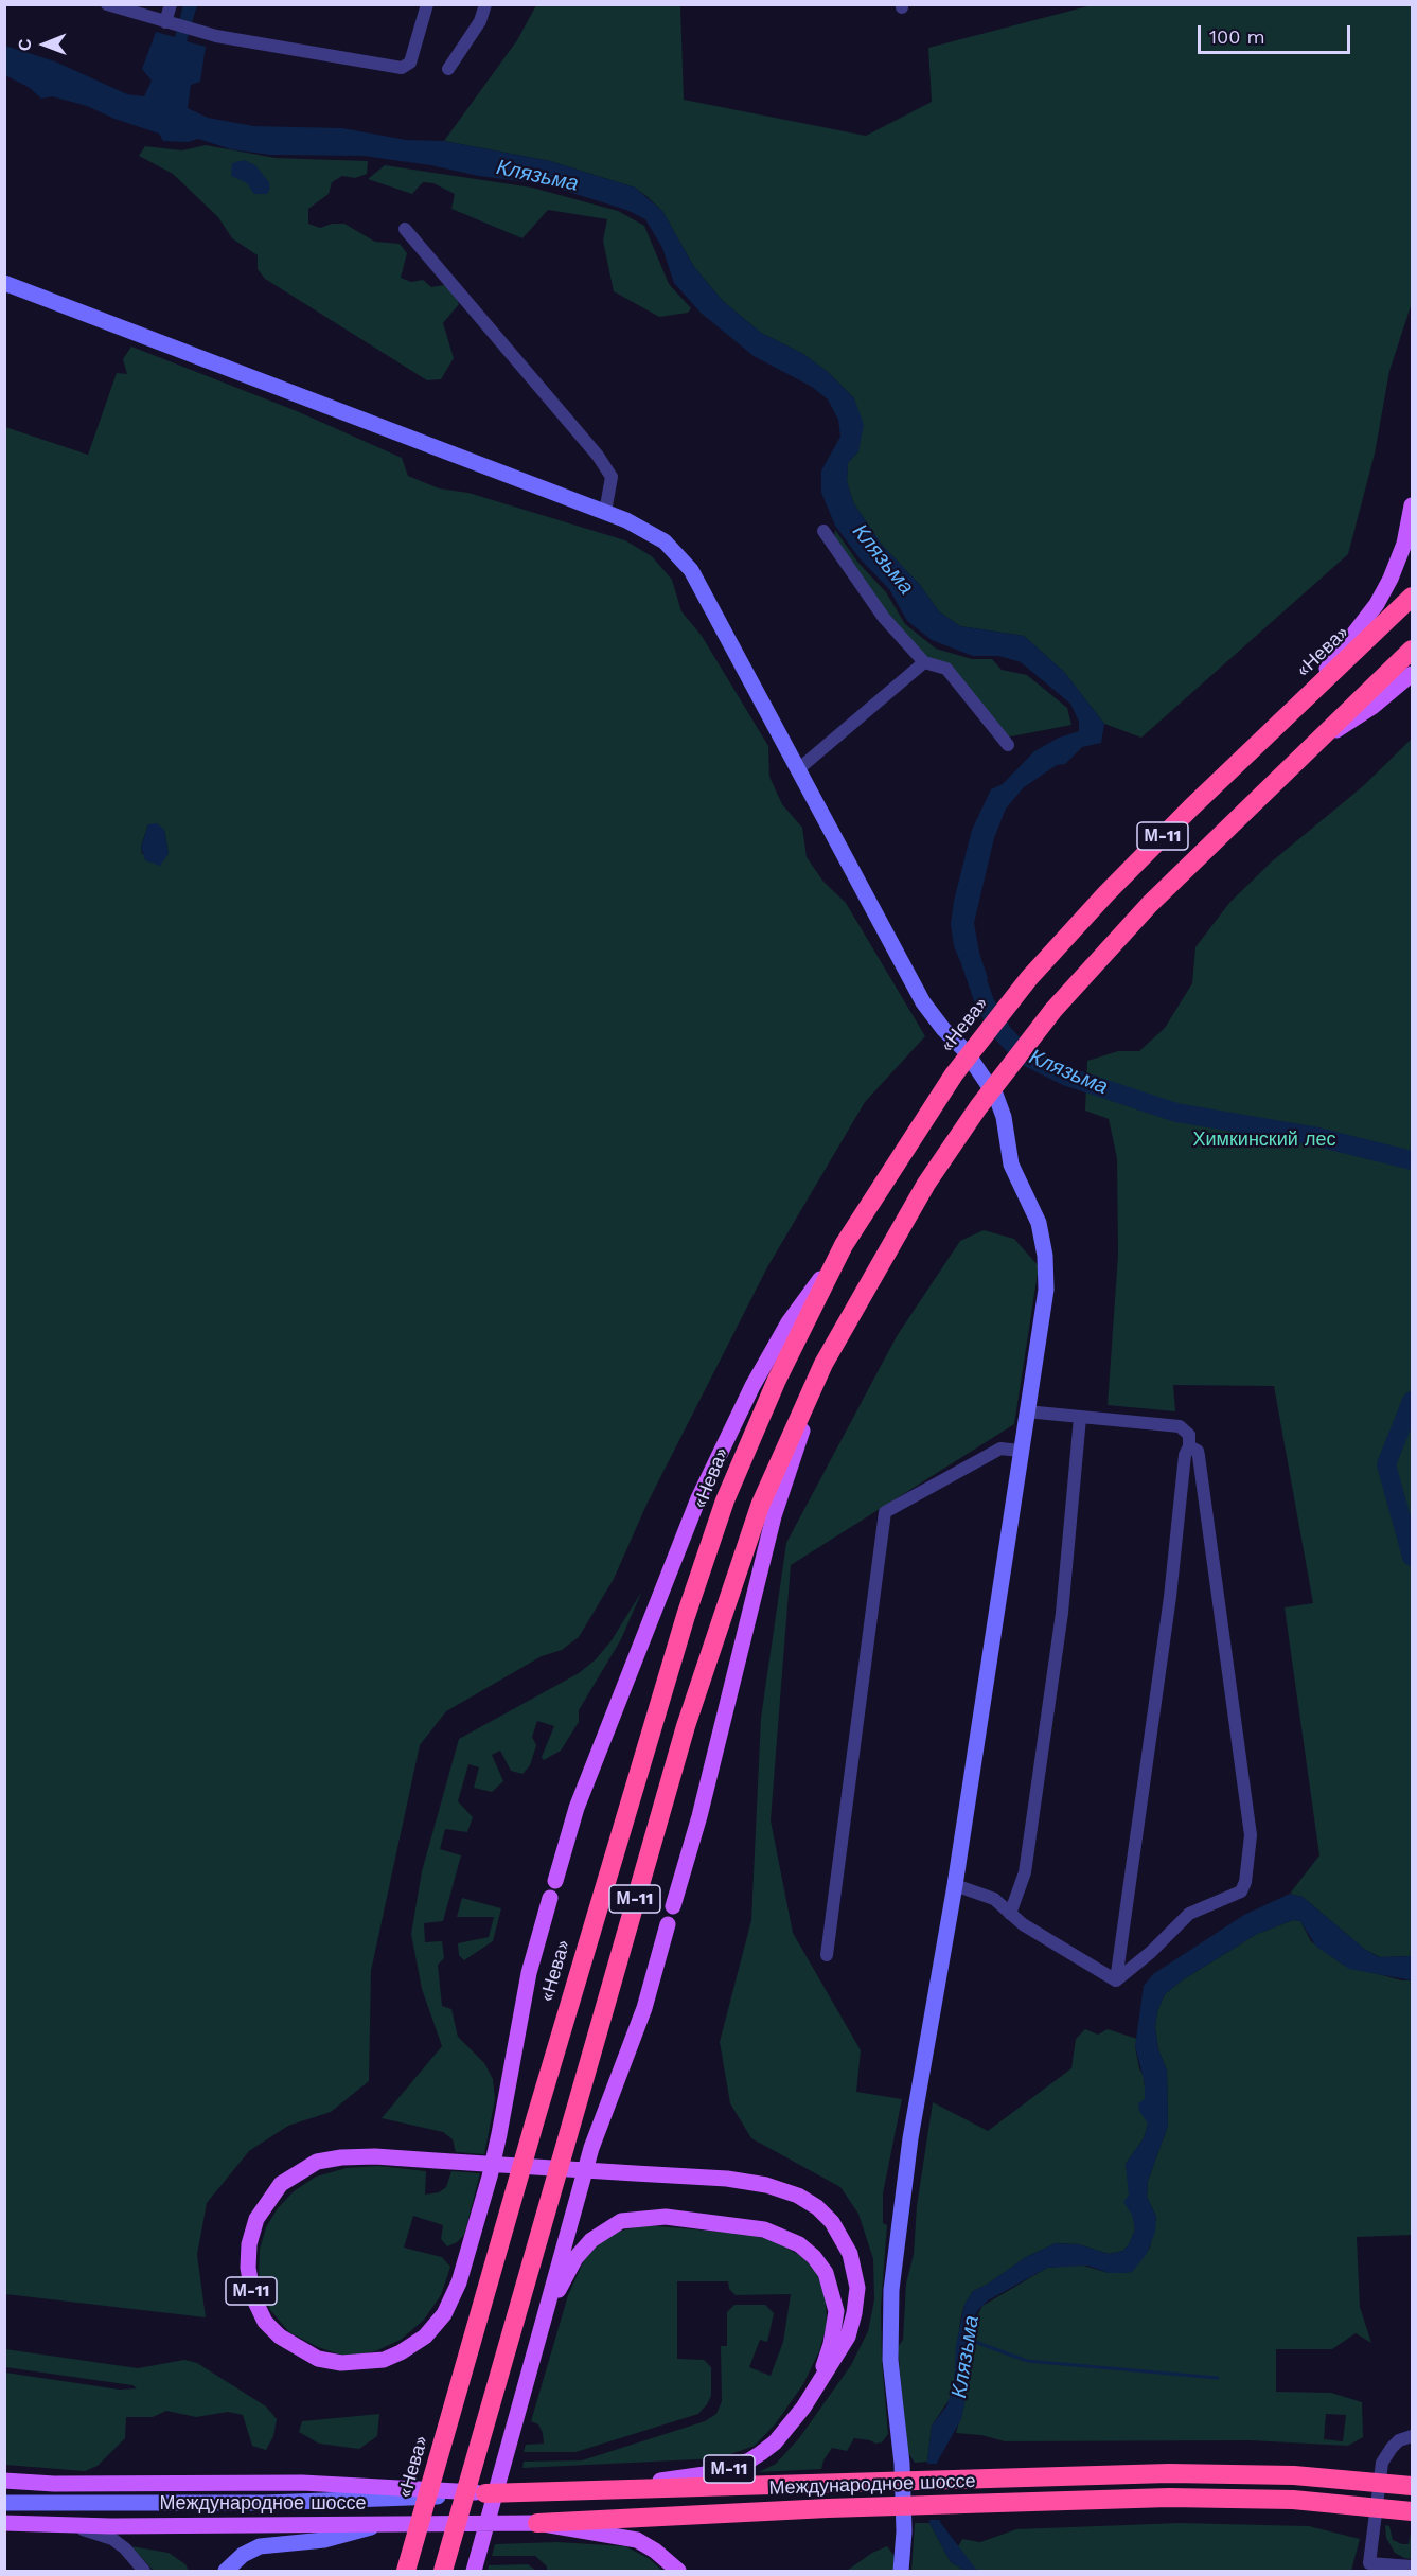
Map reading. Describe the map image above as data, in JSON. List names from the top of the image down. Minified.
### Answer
{"streets":{"highway":["«Нева»","М-11","Международное шоссе"]},"crossings":[["«Нева»","М-11"],["М-11","Международное шоссе"]],"water":["Клязьма"],"parks":["Химкинский лес"],"scale_bar":"100 m","north":"left"}
